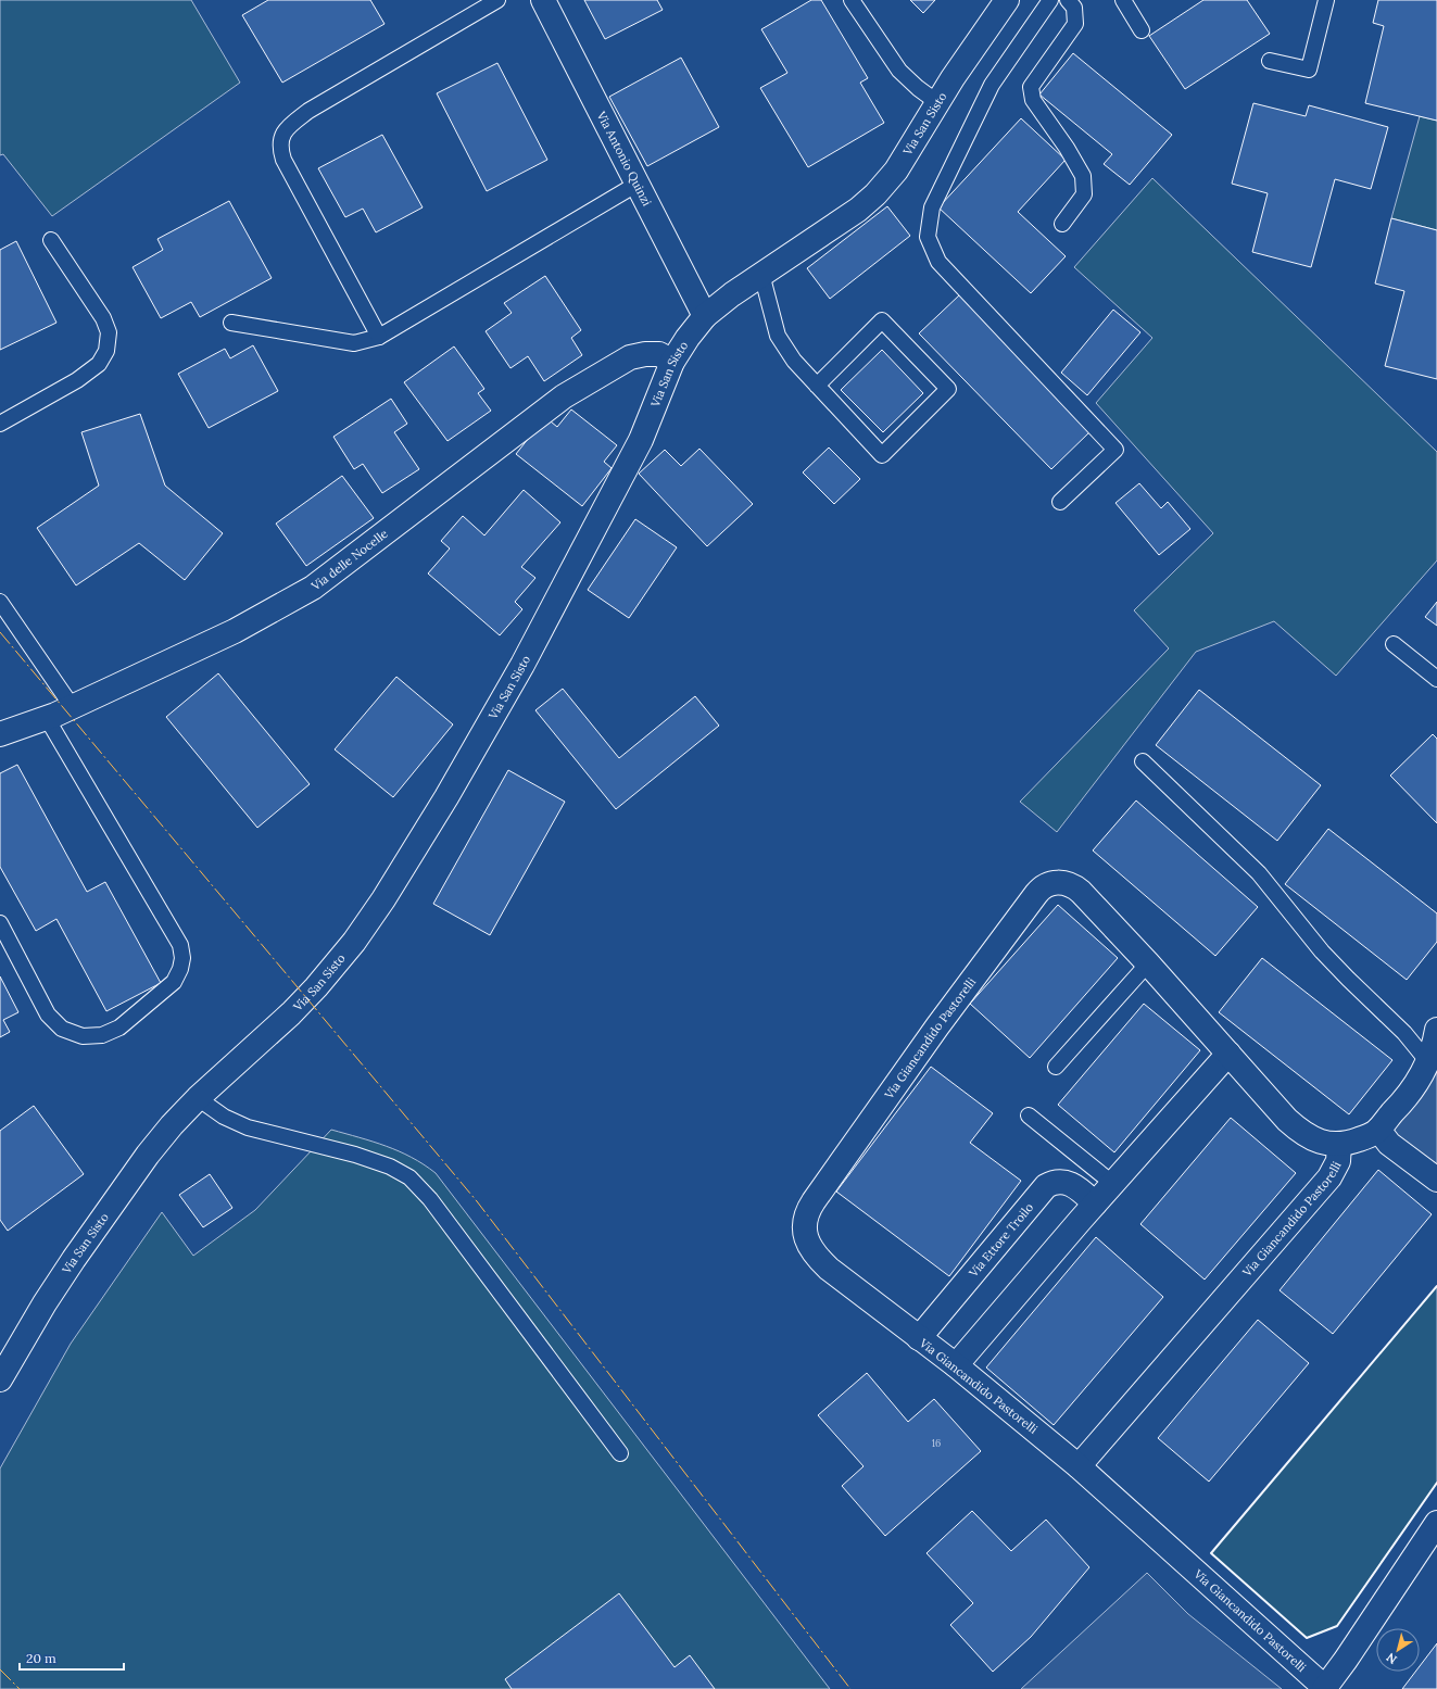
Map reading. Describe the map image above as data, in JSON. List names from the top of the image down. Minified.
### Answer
{"streets":{"street":["Via San Sisto","Via Antonio Quinzi","Via delle Nocelle","Via Giancandido Pastorelli","Via Ettore Troilo"]},"crossings":[["Via San Sisto","Via Antonio Quinzi"],["Via San Sisto","Via delle Nocelle"],["Via Giancandido Pastorelli","Via Ettore Troilo"]],"house_numbers":["16"],"scale_bar":"20 m","north":"bottom left"}
